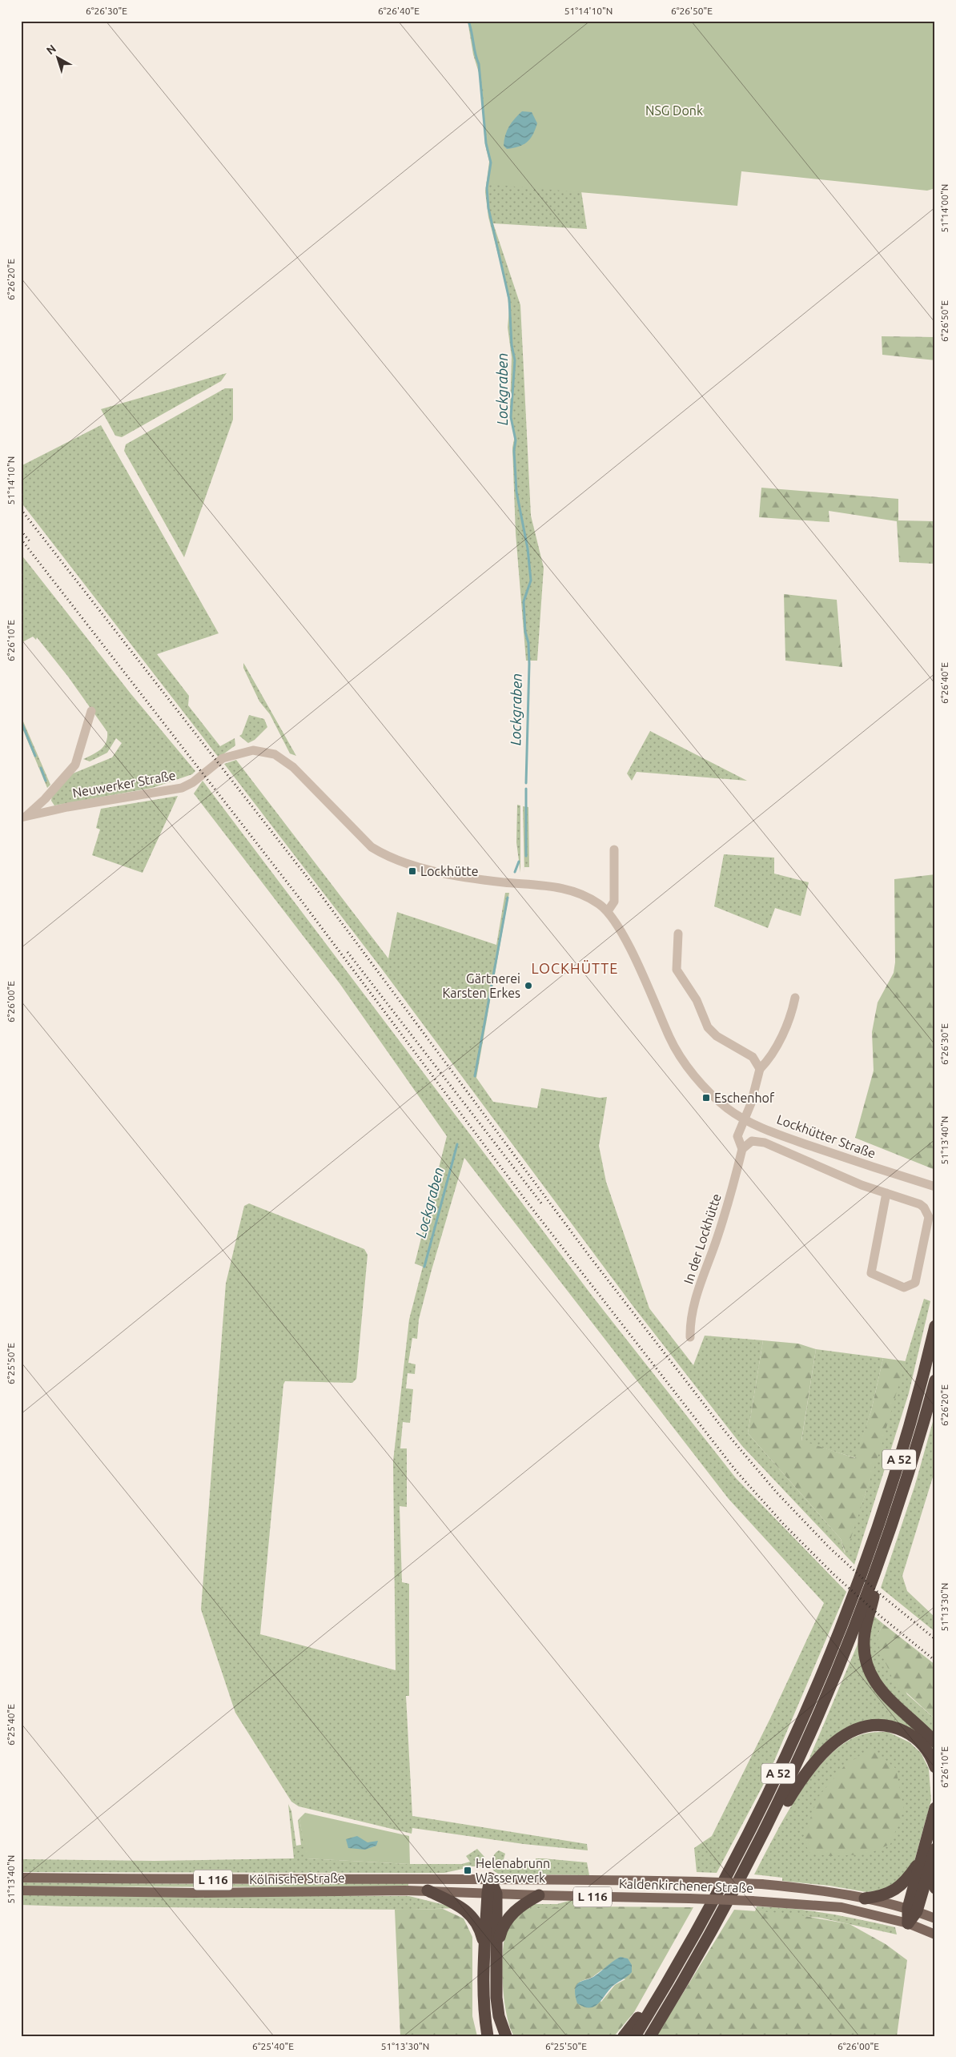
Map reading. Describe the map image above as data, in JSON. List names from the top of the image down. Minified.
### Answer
{"streets":{"highway":["A 52"],"main road":["Kölnische Straße","L 116","Kaldenkirchener Straße"],"street":["Neuwerker Straße","Lockhütter Straße","In der Lockhütte"]},"crossings":[["Neuwerker Straße","Lockhütter Straße"],["Lockhütter Straße","In der Lockhütte"],["Kölnische Straße","Kaldenkirchener Straße"]],"districts":["LOCKHÜTTE"],"water":["Lockgraben"],"parks":["NSG Donk"],"places":{"transit":["Lockhütte","Eschenhof","Helenabrunn Wasserwerk"],"other":["Gärtnerei Karsten Erkes"]},"north":"top left","coordinates":["6°26'30\"E","6°26'40\"E","51°14'10\"N","6°26'50\"E","51°14'00\"N","6°26'20\"E","6°26'10\"E","6°26'00\"E","51°13'40\"N","6°25'50\"E","51°13'30\"N","6°25'40\"E"]}
